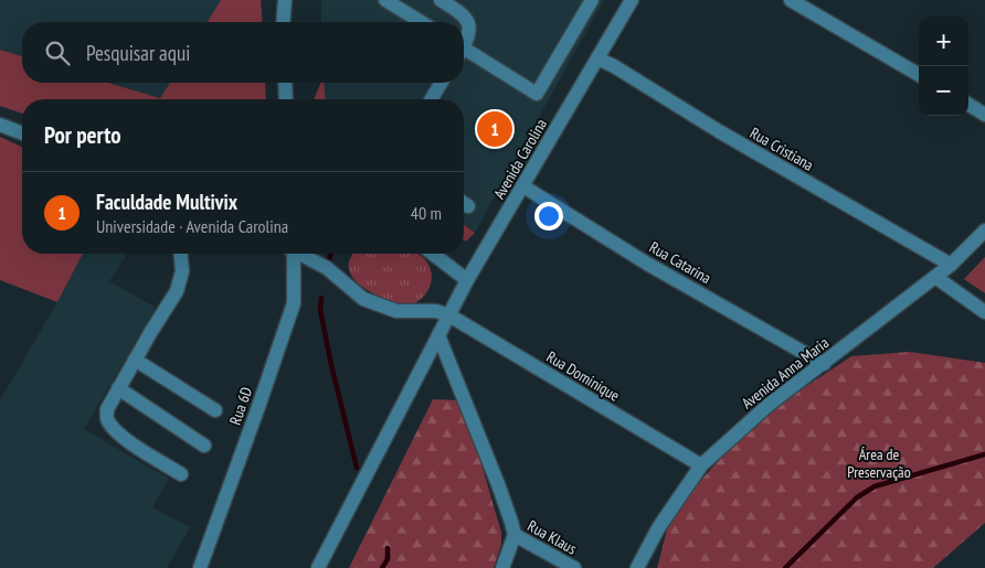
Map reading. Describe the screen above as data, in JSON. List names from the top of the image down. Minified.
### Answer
{"streets":{"street":["Rua Cristiana","Avenida Carolina","Rua Catarina","Avenida Anna Maria","Rua Dominique","Rua 6D","Rua Klaus"]},"crossings":[["Rua Cristiana","Avenida Carolina"],["Rua Cristiana","Avenida Anna Maria"],["Avenida Carolina","Rua Catarina"],["Avenida Carolina","Rua Dominique"],["Rua Catarina","Avenida Anna Maria"],["Avenida Anna Maria","Rua Dominique"]],"parks":["Área de Preservação"],"page":{"map_buttons":["+","−"],"search":"Pesquisar aqui","heading":"Por perto","pins":"1","list":[{"mark":"1","name":"Faculdade Multivix","note":"Universidade · Avenida Carolina","value":"40 m"}]}}
